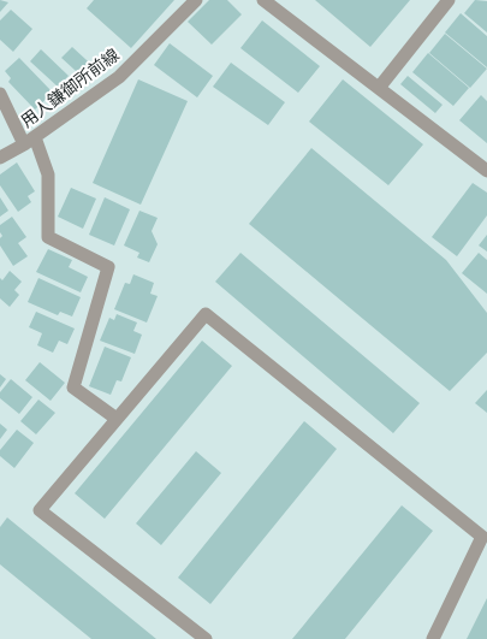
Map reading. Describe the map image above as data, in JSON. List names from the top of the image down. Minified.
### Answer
{"streets":{"street":["用人鎌御所前線"]}}
